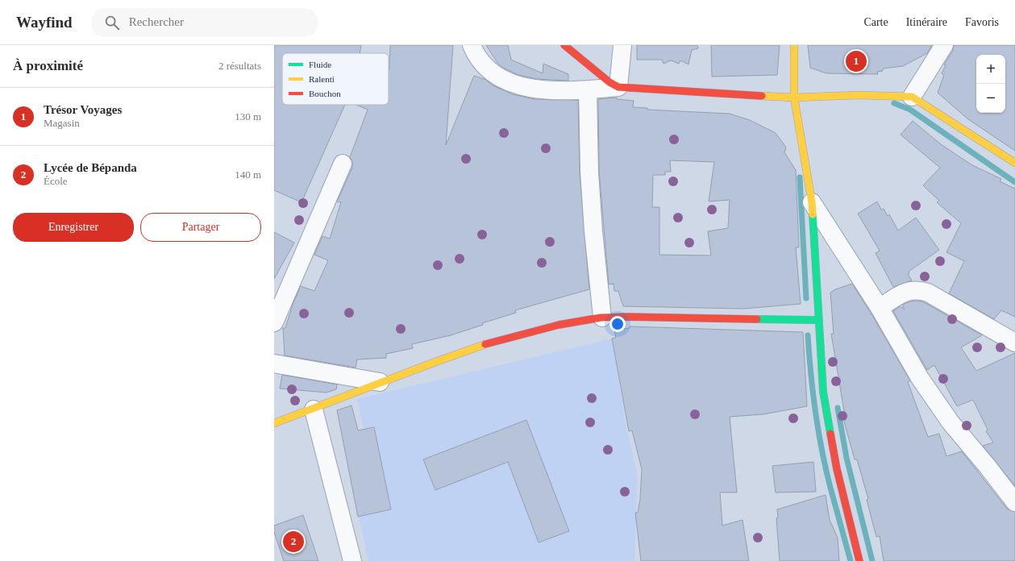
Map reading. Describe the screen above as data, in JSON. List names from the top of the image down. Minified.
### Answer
{"legend":["Fluide","Ralenti","Bouchon"],"page":{"header":"Wayfind","search":"Rechercher","nav":["Carte","Itinéraire","Favoris"],"heading":["À proximité","2 résultats"],"pins":["1","2"],"map_buttons":["+","−"],"list":[{"mark":"1","name":"Trésor Voyages","note":"Magasin","value":"130 m"},{"mark":"2","name":"Lycée de Bépanda","note":"École","value":"140 m"}],"buttons":["Enregistrer","Partager"]}}
